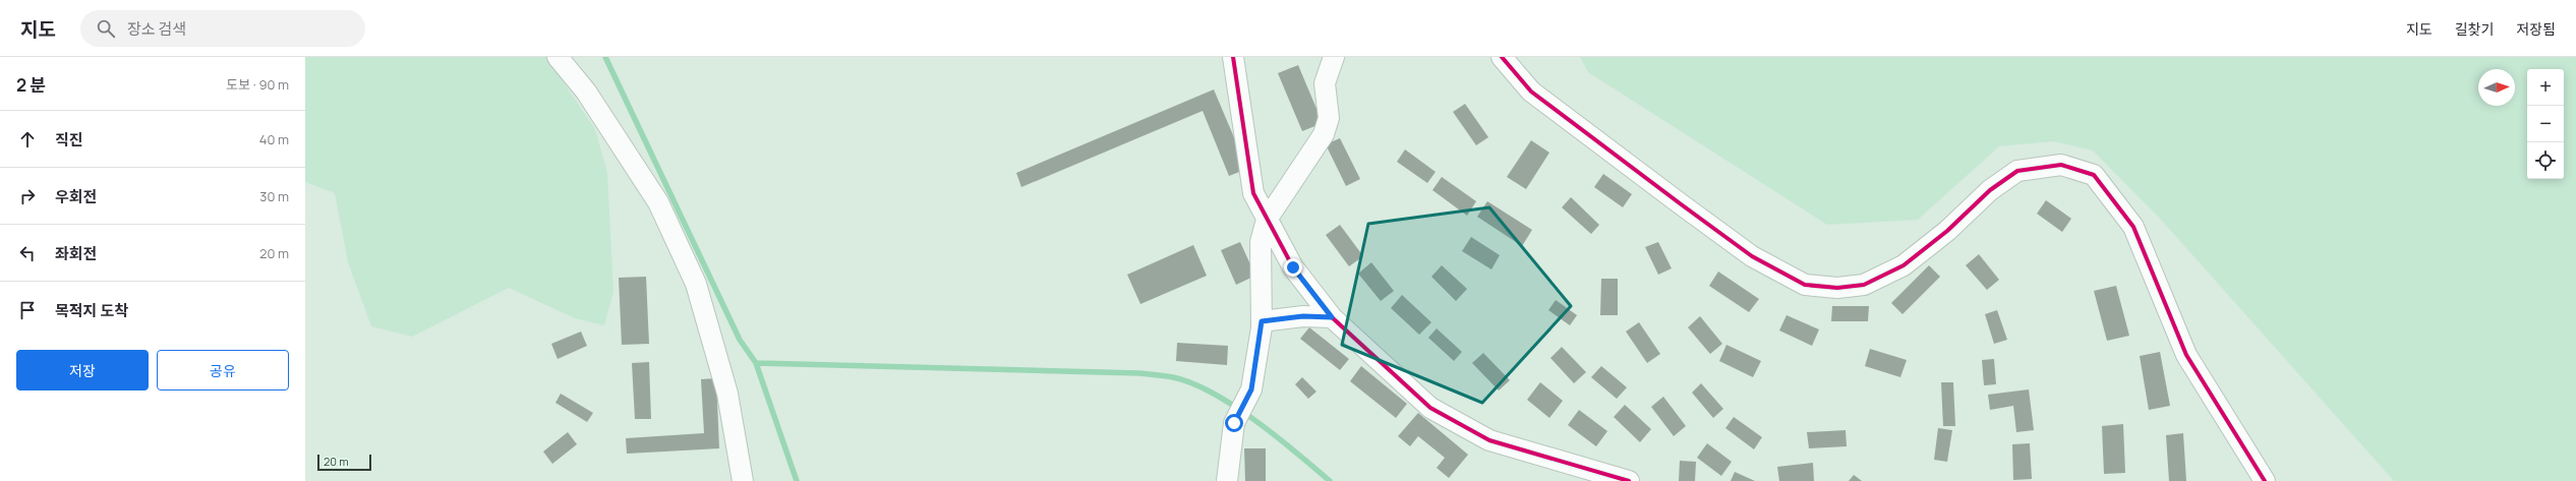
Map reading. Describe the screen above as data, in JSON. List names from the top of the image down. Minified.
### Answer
{"scale_bar":"20 m","north":"right","page":{"header":"지도","search":"장소 검색","nav":["지도","길찾기","저장됨"],"heading":["2 분","도보 · 90 m"],"map_buttons":["+","−"],"list":[["직진","40 m"],["우회전","30 m"],["좌회전","20 m"],"목적지 도착"],"buttons":["저장","공유"],"scale":"20 m"}}
